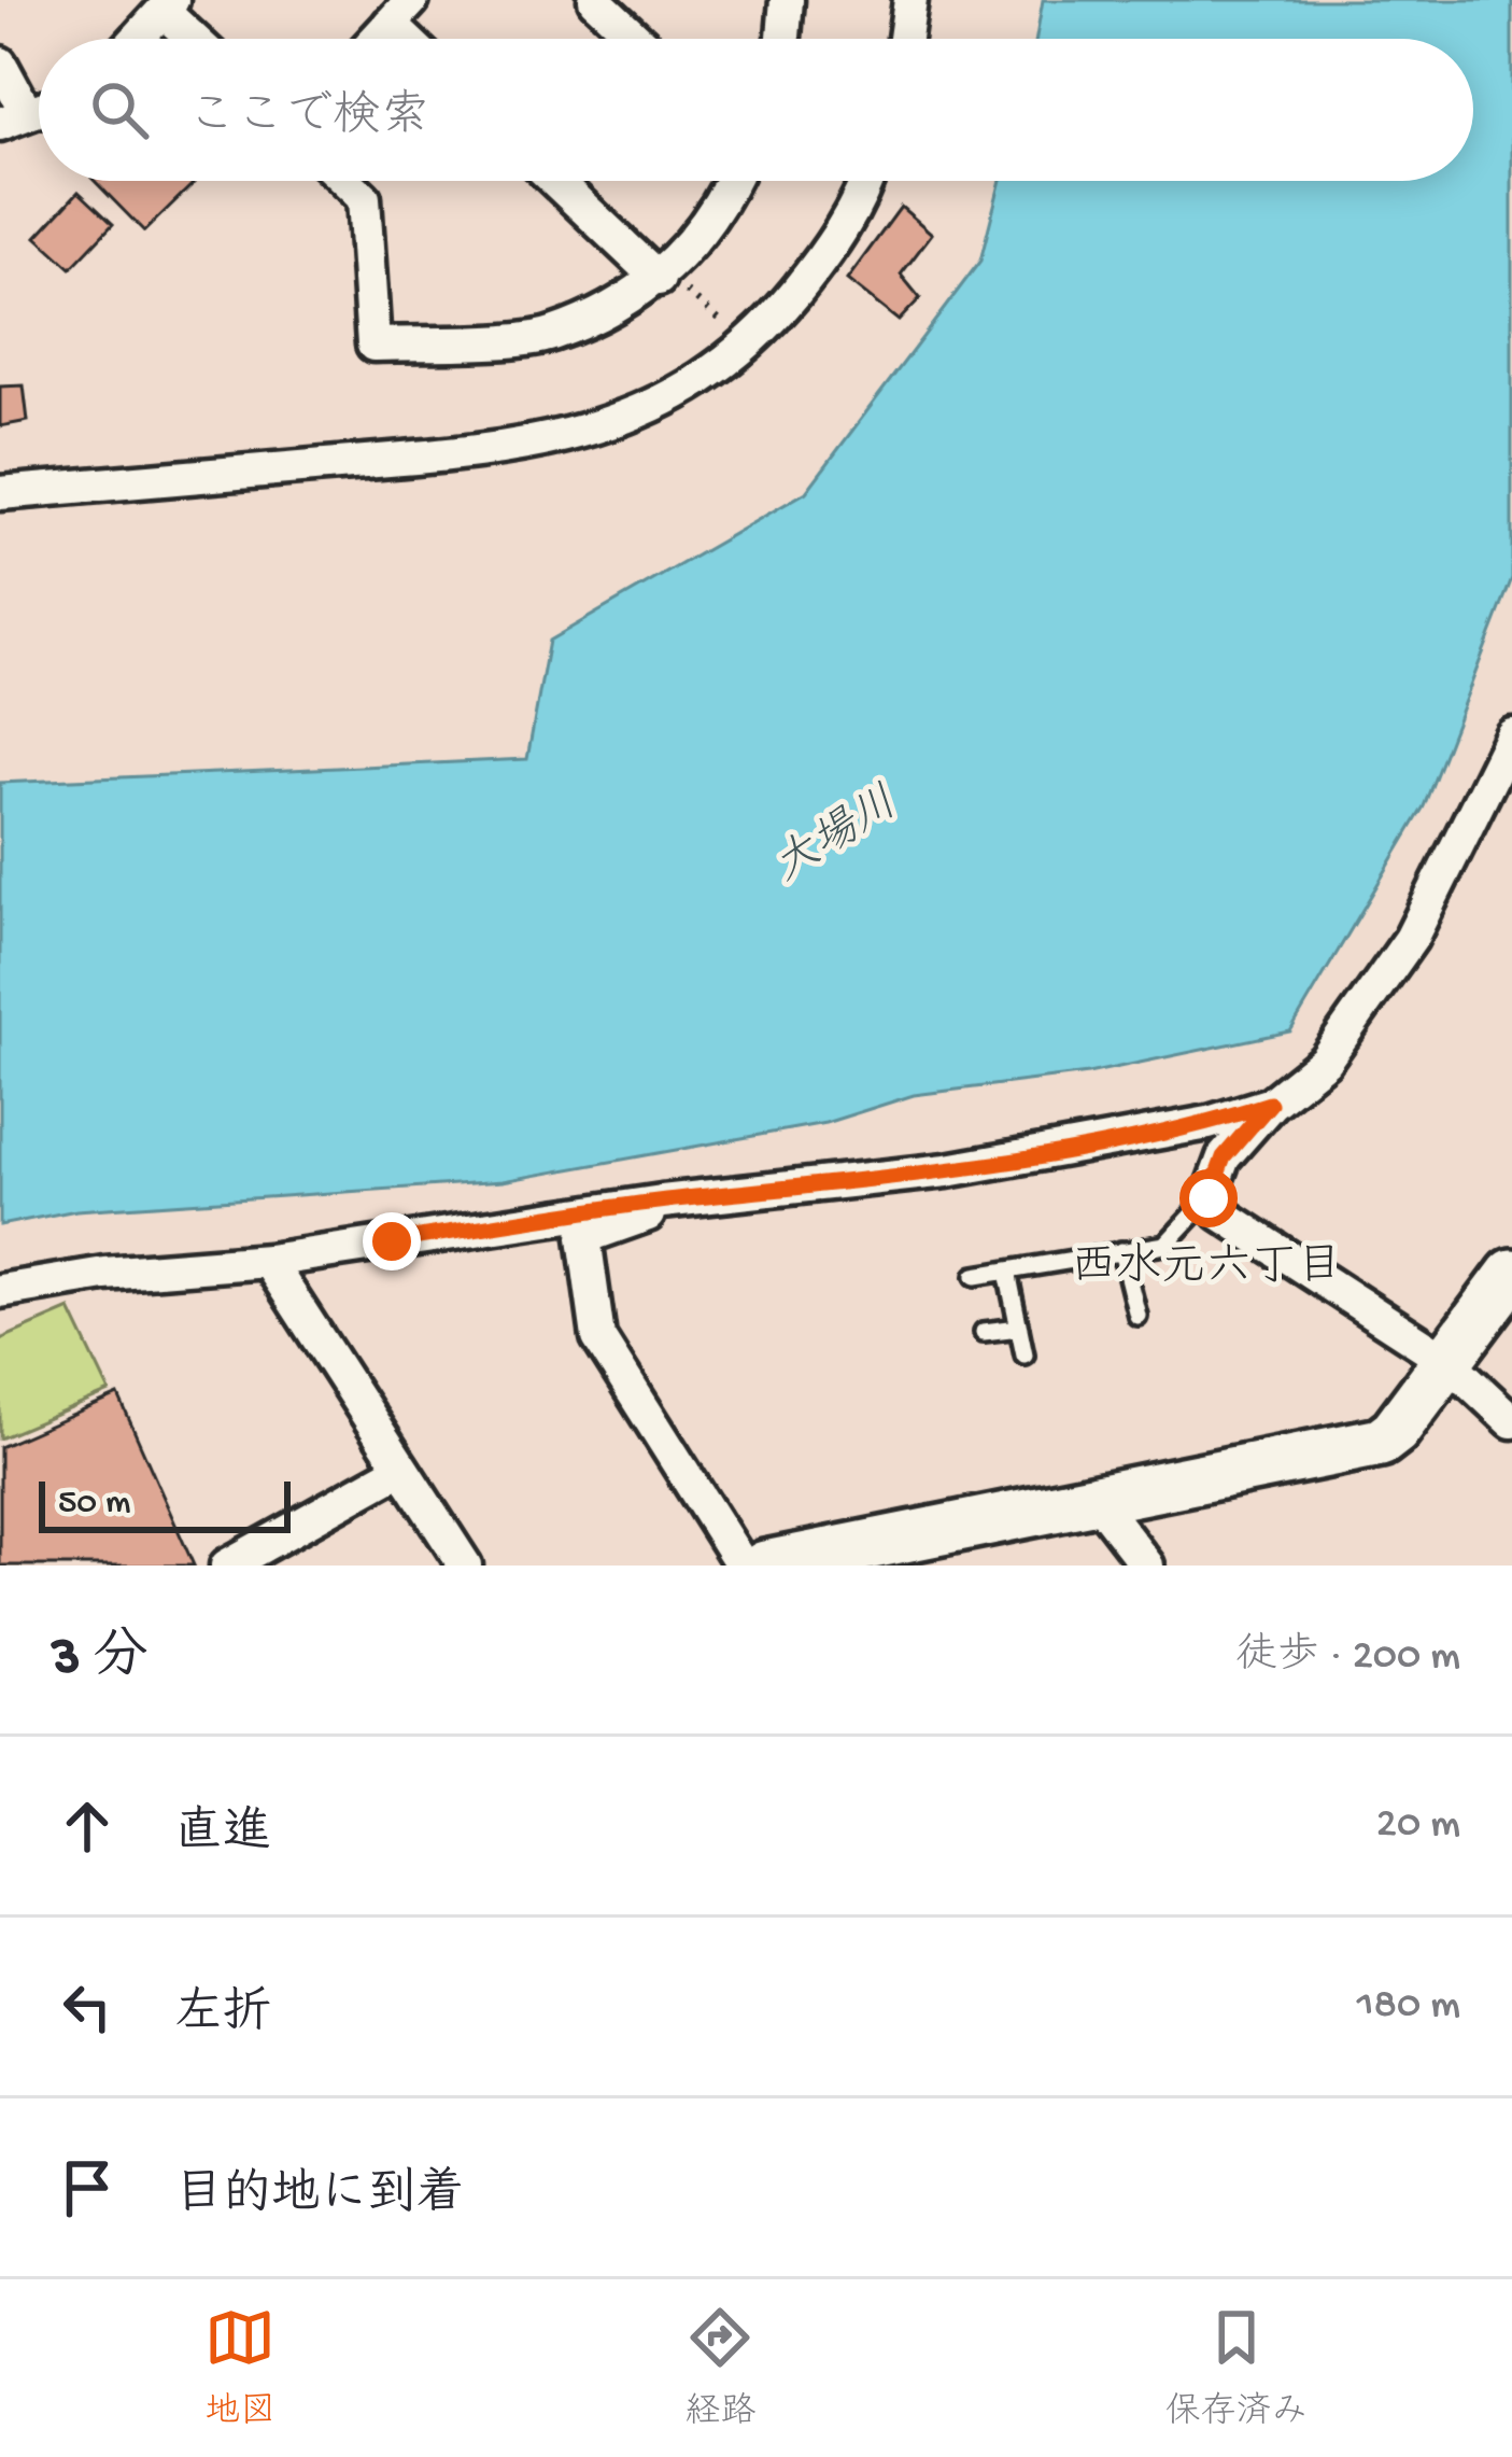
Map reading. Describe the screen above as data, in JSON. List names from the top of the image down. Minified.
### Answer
{"districts":["西水元六丁目"],"water":["大場川"],"scale_bar":"50 m","page":{"search":"ここで検索","scale":"50 m","heading":["3 分","徒歩 · 200 m"],"list":[["直進","20 m"],["左折","180 m"],"目的地に到着"],"nav":["地図","経路","保存済み"]}}
